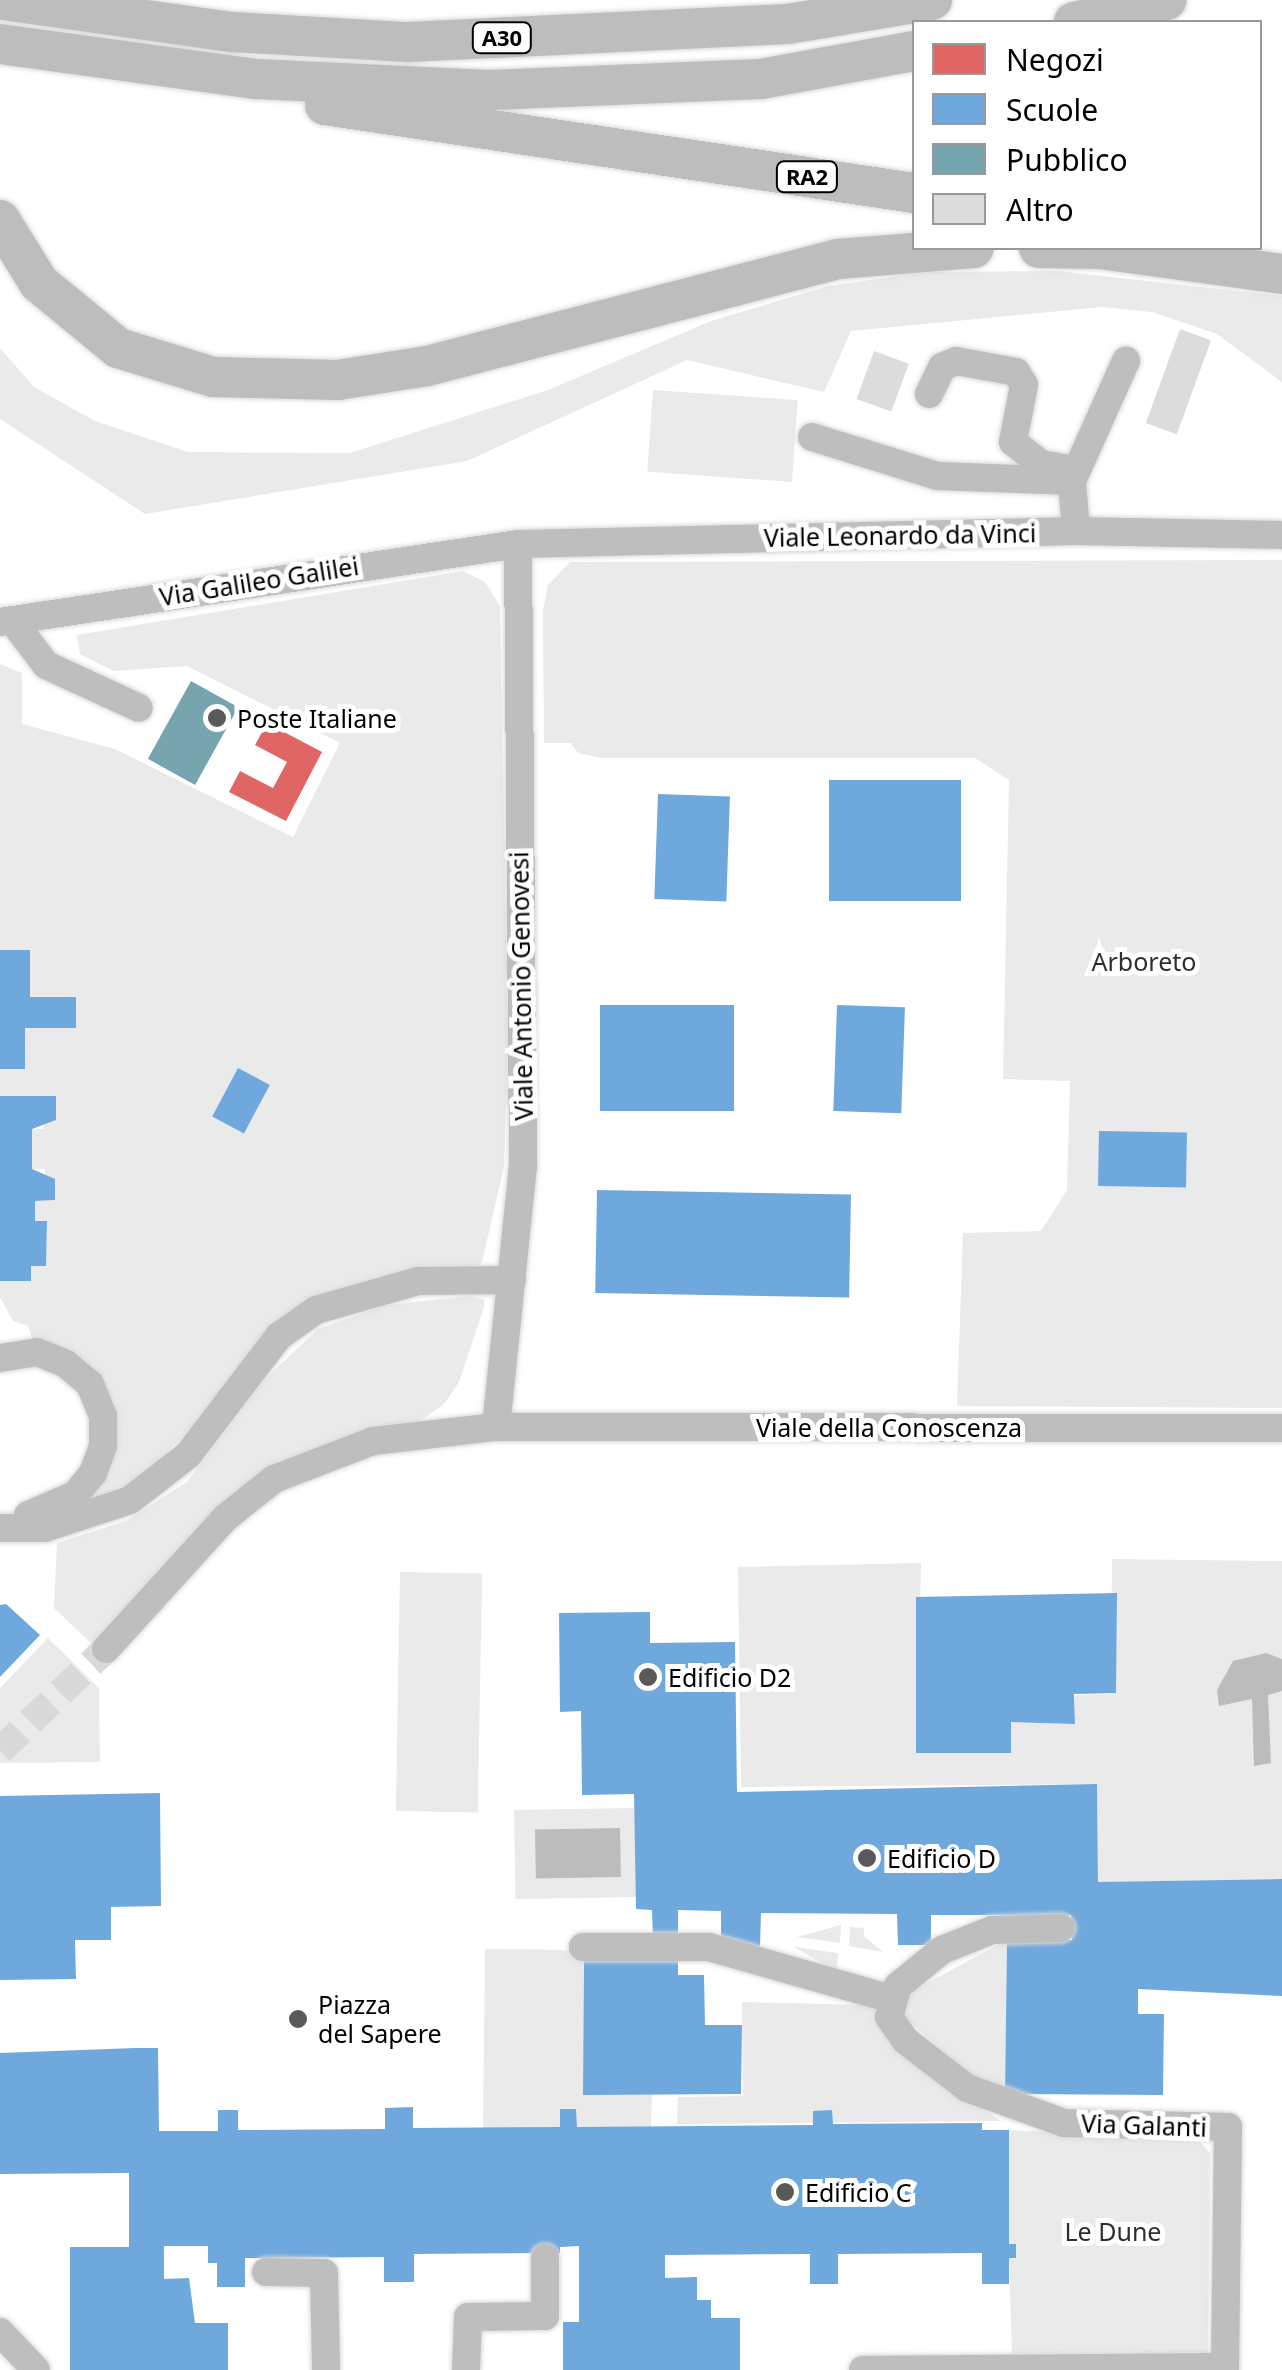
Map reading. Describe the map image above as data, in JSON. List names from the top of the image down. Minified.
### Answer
{"streets":{"highway":["A30","RA2"],"street":["Viale Leonardo da Vinci","Via Galileo Galilei","Viale Antonio Genovesi","Viale della Conoscenza","Via Galanti"]},"crossings":[["A30","RA2"],["Viale Leonardo da Vinci","Via Galileo Galilei"],["Viale Leonardo da Vinci","Viale Antonio Genovesi"],["Via Galileo Galilei","Viale Antonio Genovesi"],["Viale Antonio Genovesi","Viale della Conoscenza"]],"parks":["Arboreto","Le Dune"],"places":["Poste Italiane","Edificio D2","Edificio D","Piazza del Sapere","Edificio C"],"legend":["Negozi","Scuole","Pubblico","Altro"]}
